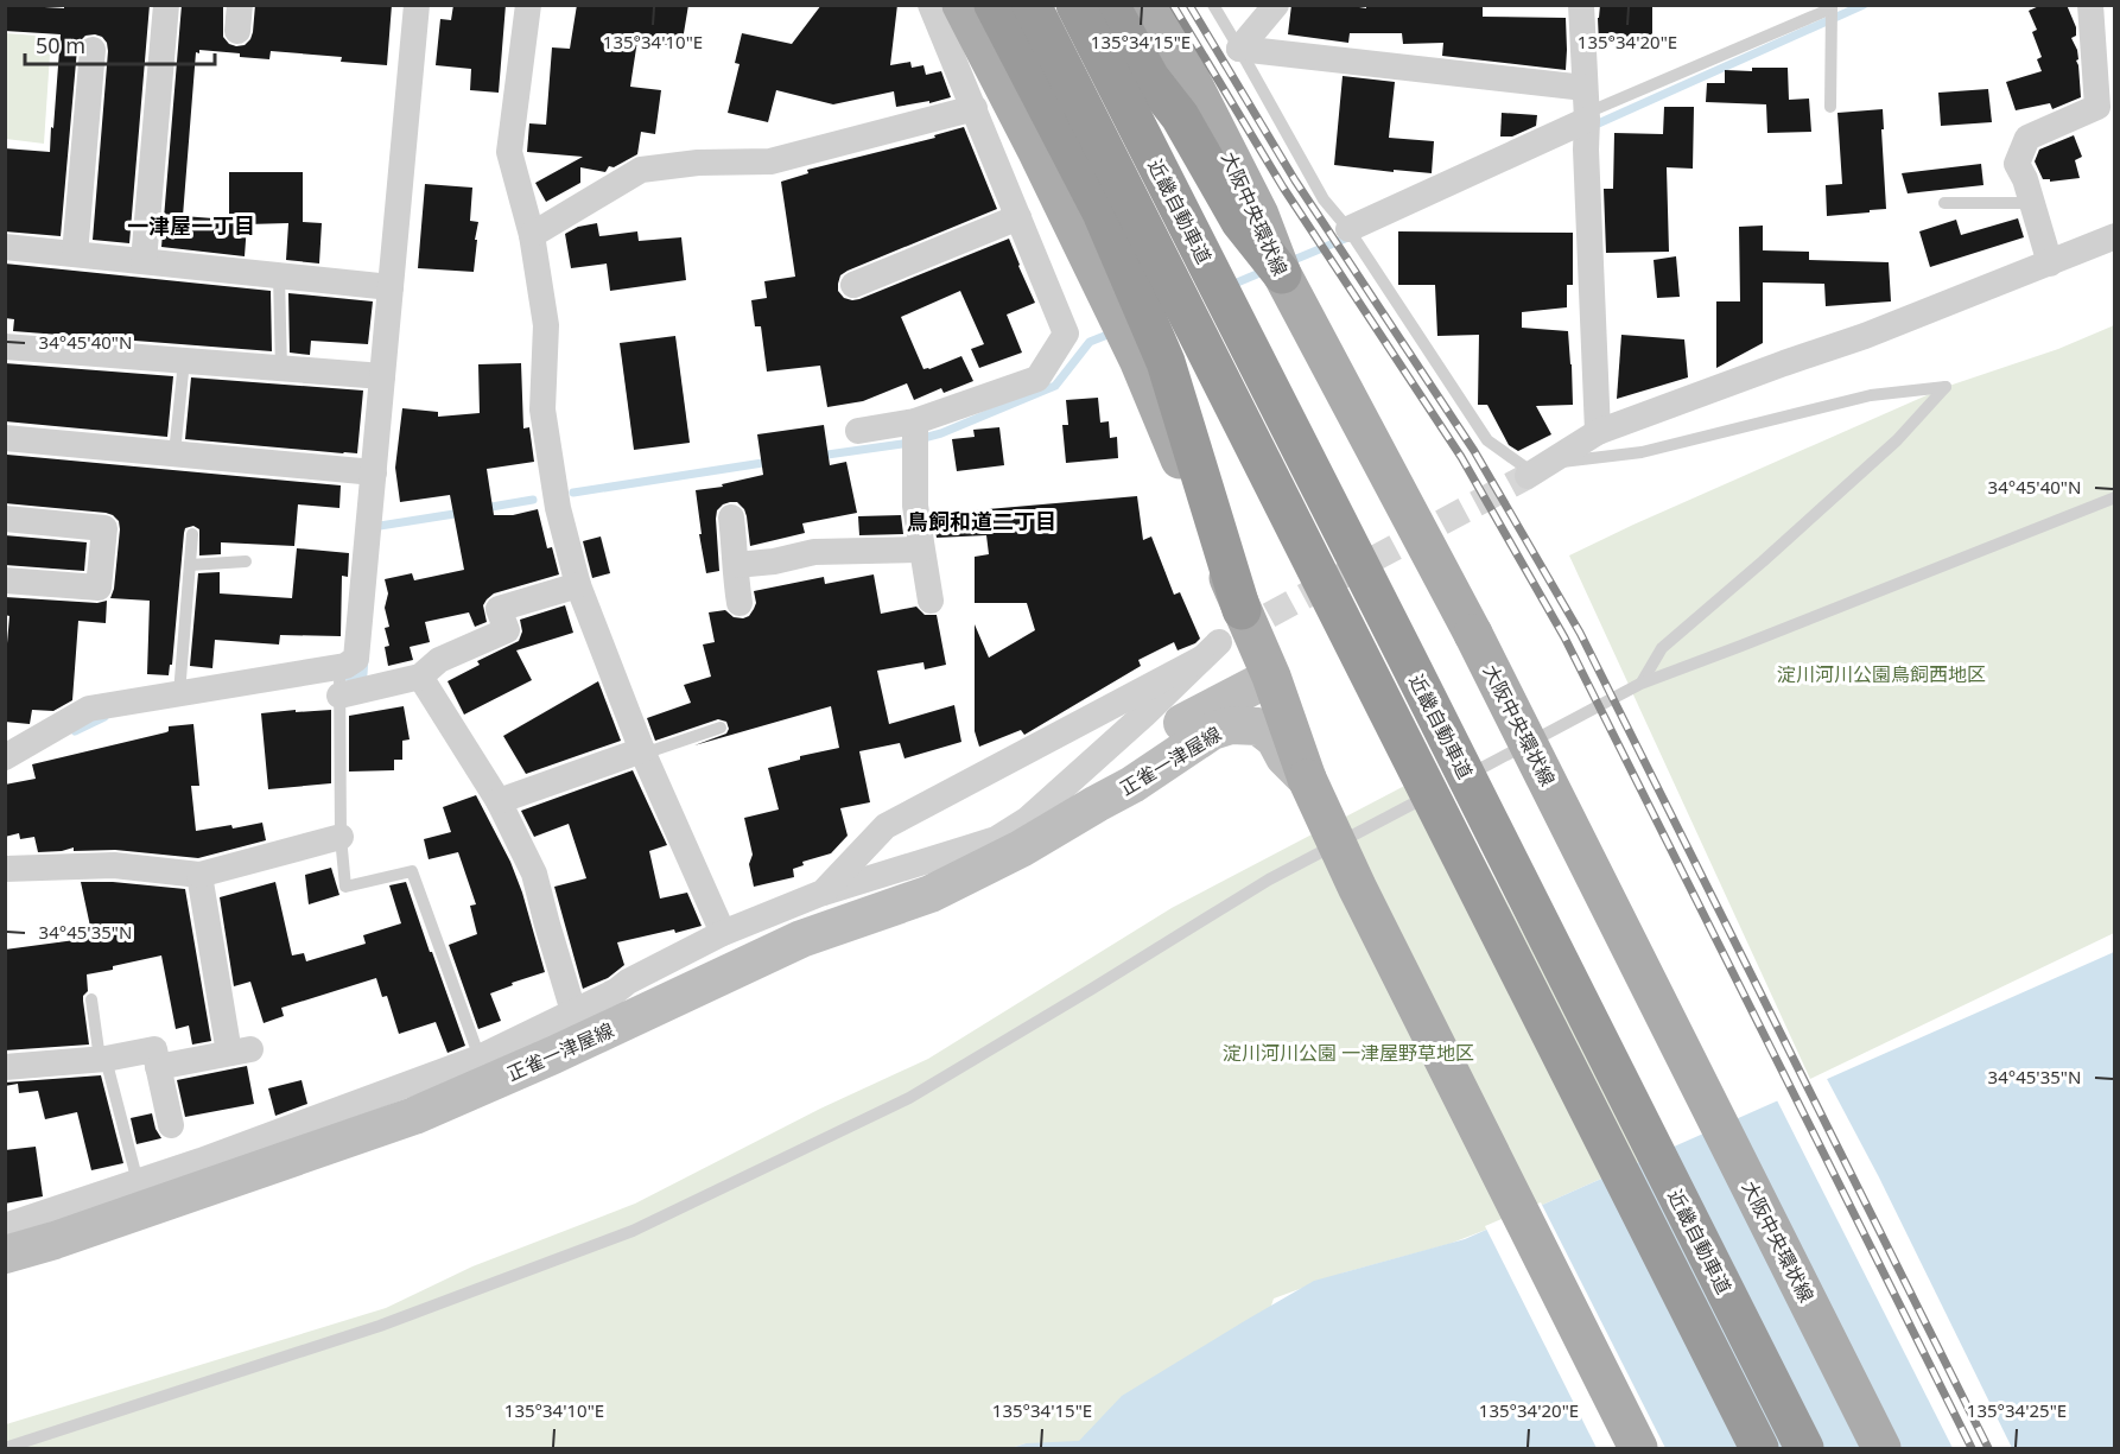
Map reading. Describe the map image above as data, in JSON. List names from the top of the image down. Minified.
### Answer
{"streets":{"highway":["近畿自動車道"],"main road":["大阪中央環状線","正雀一津屋線"]},"districts":["一津屋一丁目","鳥飼和道二丁目"],"parks":["淀川河川公園鳥飼西地区","淀川河川公園 一津屋野草地区"],"scale_bar":"50 m","coordinates":["135°34'10\"E","135°34'15\"E","135°34'20\"E","34°45'40\"N","34°45'35\"N","135°34'25\"E"]}
